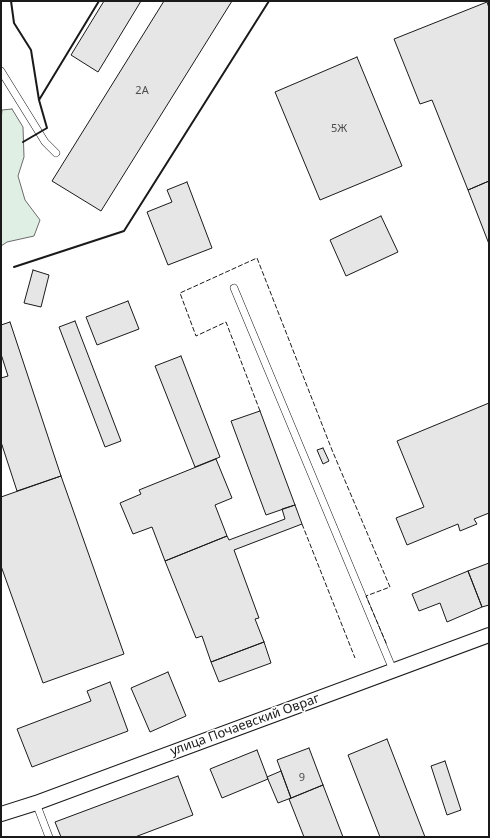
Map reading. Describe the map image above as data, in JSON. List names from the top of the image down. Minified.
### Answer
{"streets":{"street":["улица Почаевский Овраг"]},"house_numbers":["2А","5Ж","9"]}
